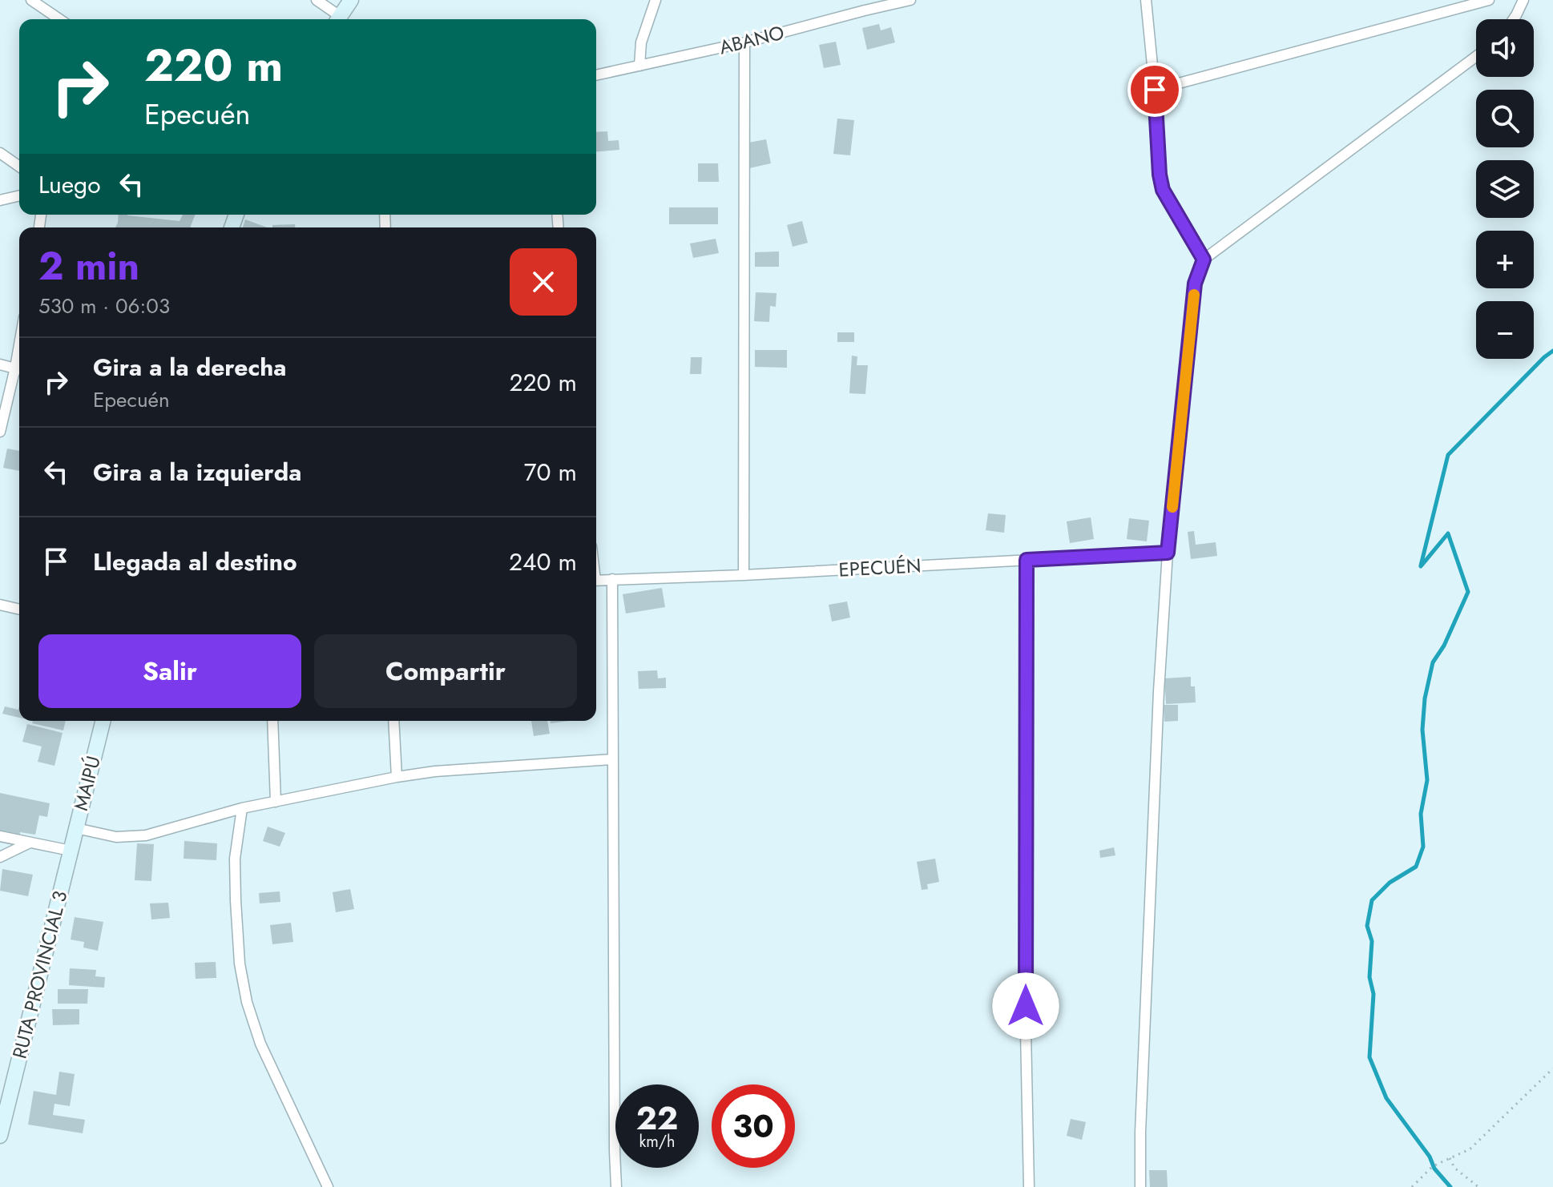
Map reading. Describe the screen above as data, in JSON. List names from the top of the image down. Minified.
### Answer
{"streets":{"main road":["MAIPÚ","RUTA PROVINCIAL 3"],"street":["ABANO","EPECUÉN"]},"crossings":[["MAIPÚ","RUTA PROVINCIAL 3"]],"page":{"map_buttons":["+","−"],"turn":["220 m","Epecuén"],"then":"Luego","heading":["2 min","530 m · 06:03"],"list":[{"name":"Gira a la derecha","note":"Epecuén","value":"220 m"},{"name":"Gira a la izquierda","value":"70 m"},{"name":"Llegada al destino","value":"240 m"}],"buttons":["Salir","Compartir"],"speed":"22 km/h","limit":"30"}}
